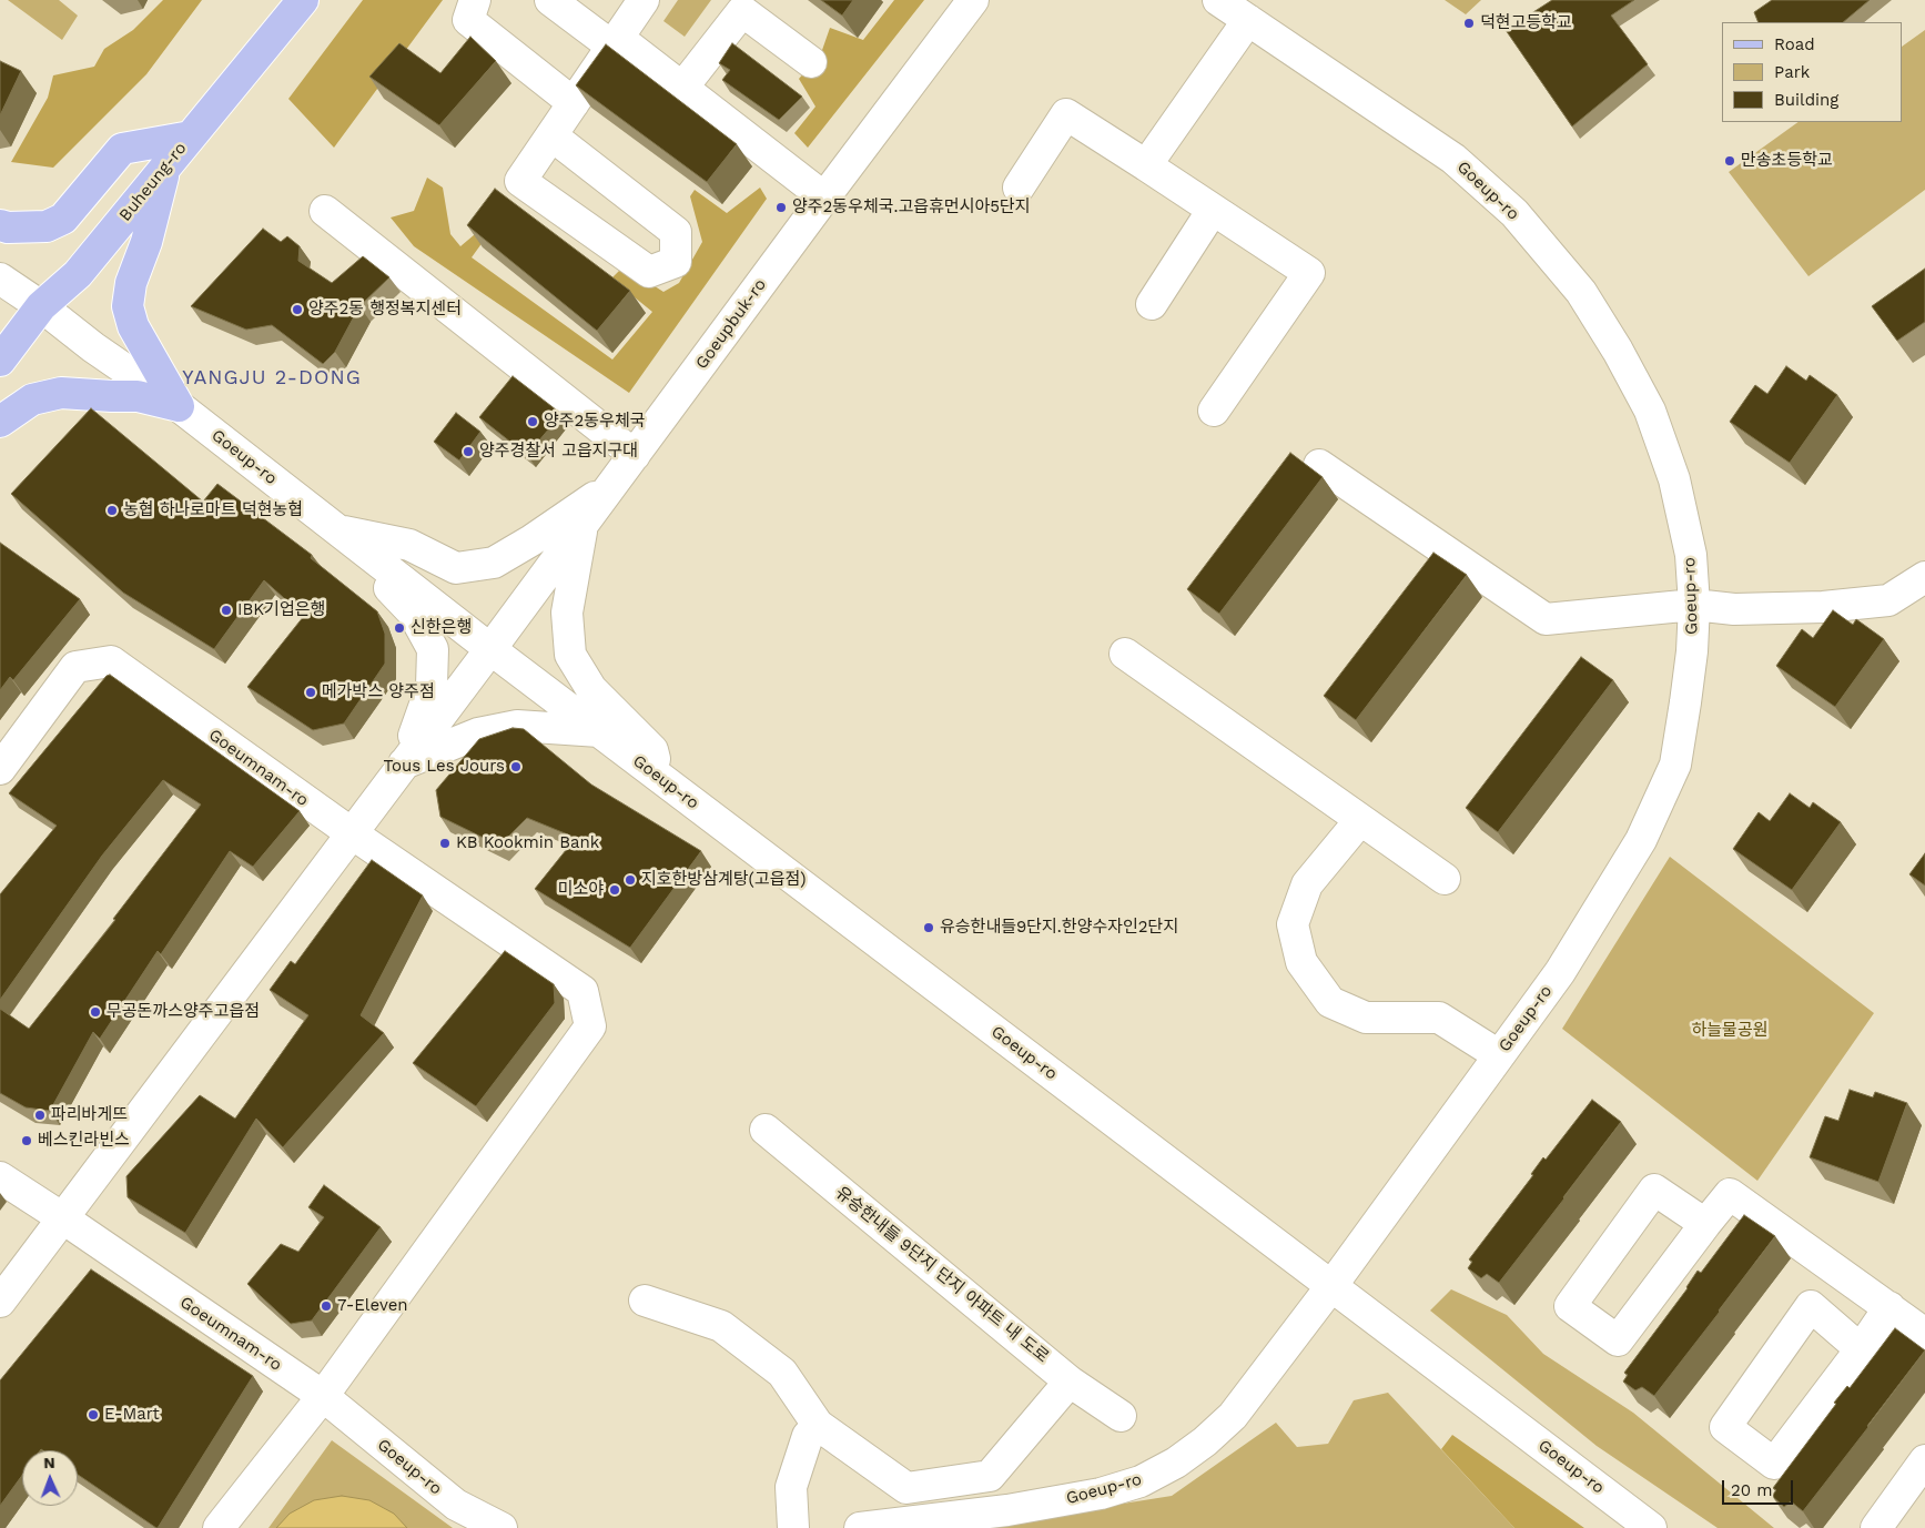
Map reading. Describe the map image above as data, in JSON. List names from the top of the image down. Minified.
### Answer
{"streets":{"main road":["Buheung-ro"],"street":["Goeup-ro","Goeupbuk-ro","Goeumnam-ro","유승한내들 9단지 단지 아파트 내 도로"]},"crossings":[["Buheung-ro","Goeup-ro"],["Goeup-ro","Goeupbuk-ro"],["Goeup-ro","Goeumnam-ro"]],"districts":["YANGJU 2-DONG"],"parks":["하늘물공원"],"places":["덕현고등학교","만송초등학교","양주2동우체국.고읍휴먼시아5단지","양주2동 행정복지센터","양주2동우체국","양주경찰서 고읍지구대","농협 하나로마트 덕현농협","IBK기업은행","신한은행","메가박스 양주점","Tous Les Jours","KB Kookmin Bank","지호한방삼계탕(고읍점)","미소야","유승한내들9단지.한양수자인2단지","무공돈까스양주고읍점","파리바게뜨","베스킨라빈스","7-Eleven","E-Mart"],"legend":["Road","Park","Building"],"scale_bar":"20 m","north":"top"}
